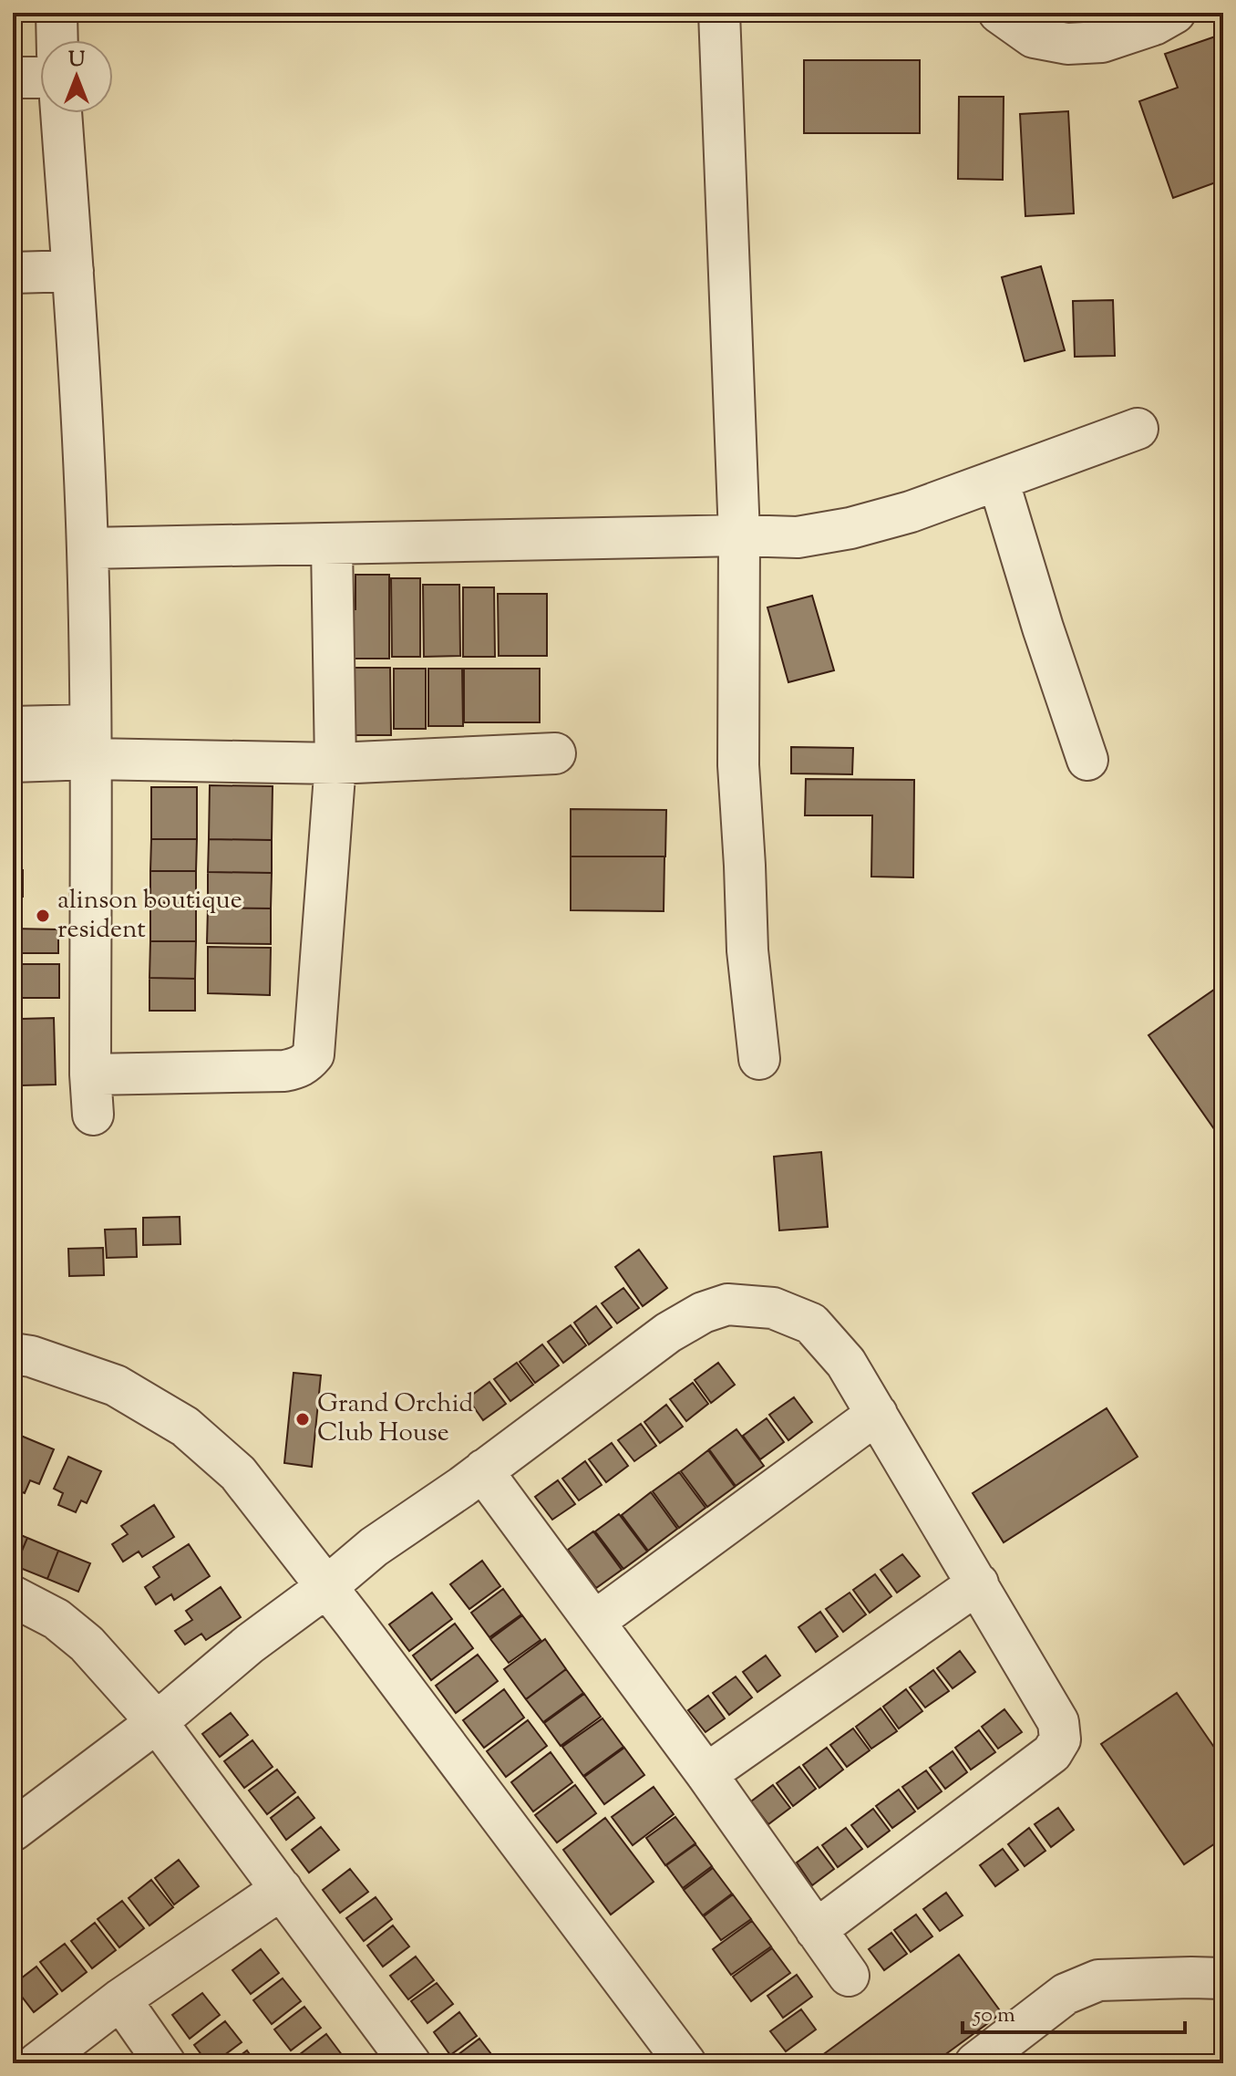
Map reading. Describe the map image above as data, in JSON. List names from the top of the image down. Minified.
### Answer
{"places":["alinson boutique resident","Grand Orchid Club House"],"scale_bar":"50 m","north":"top"}
